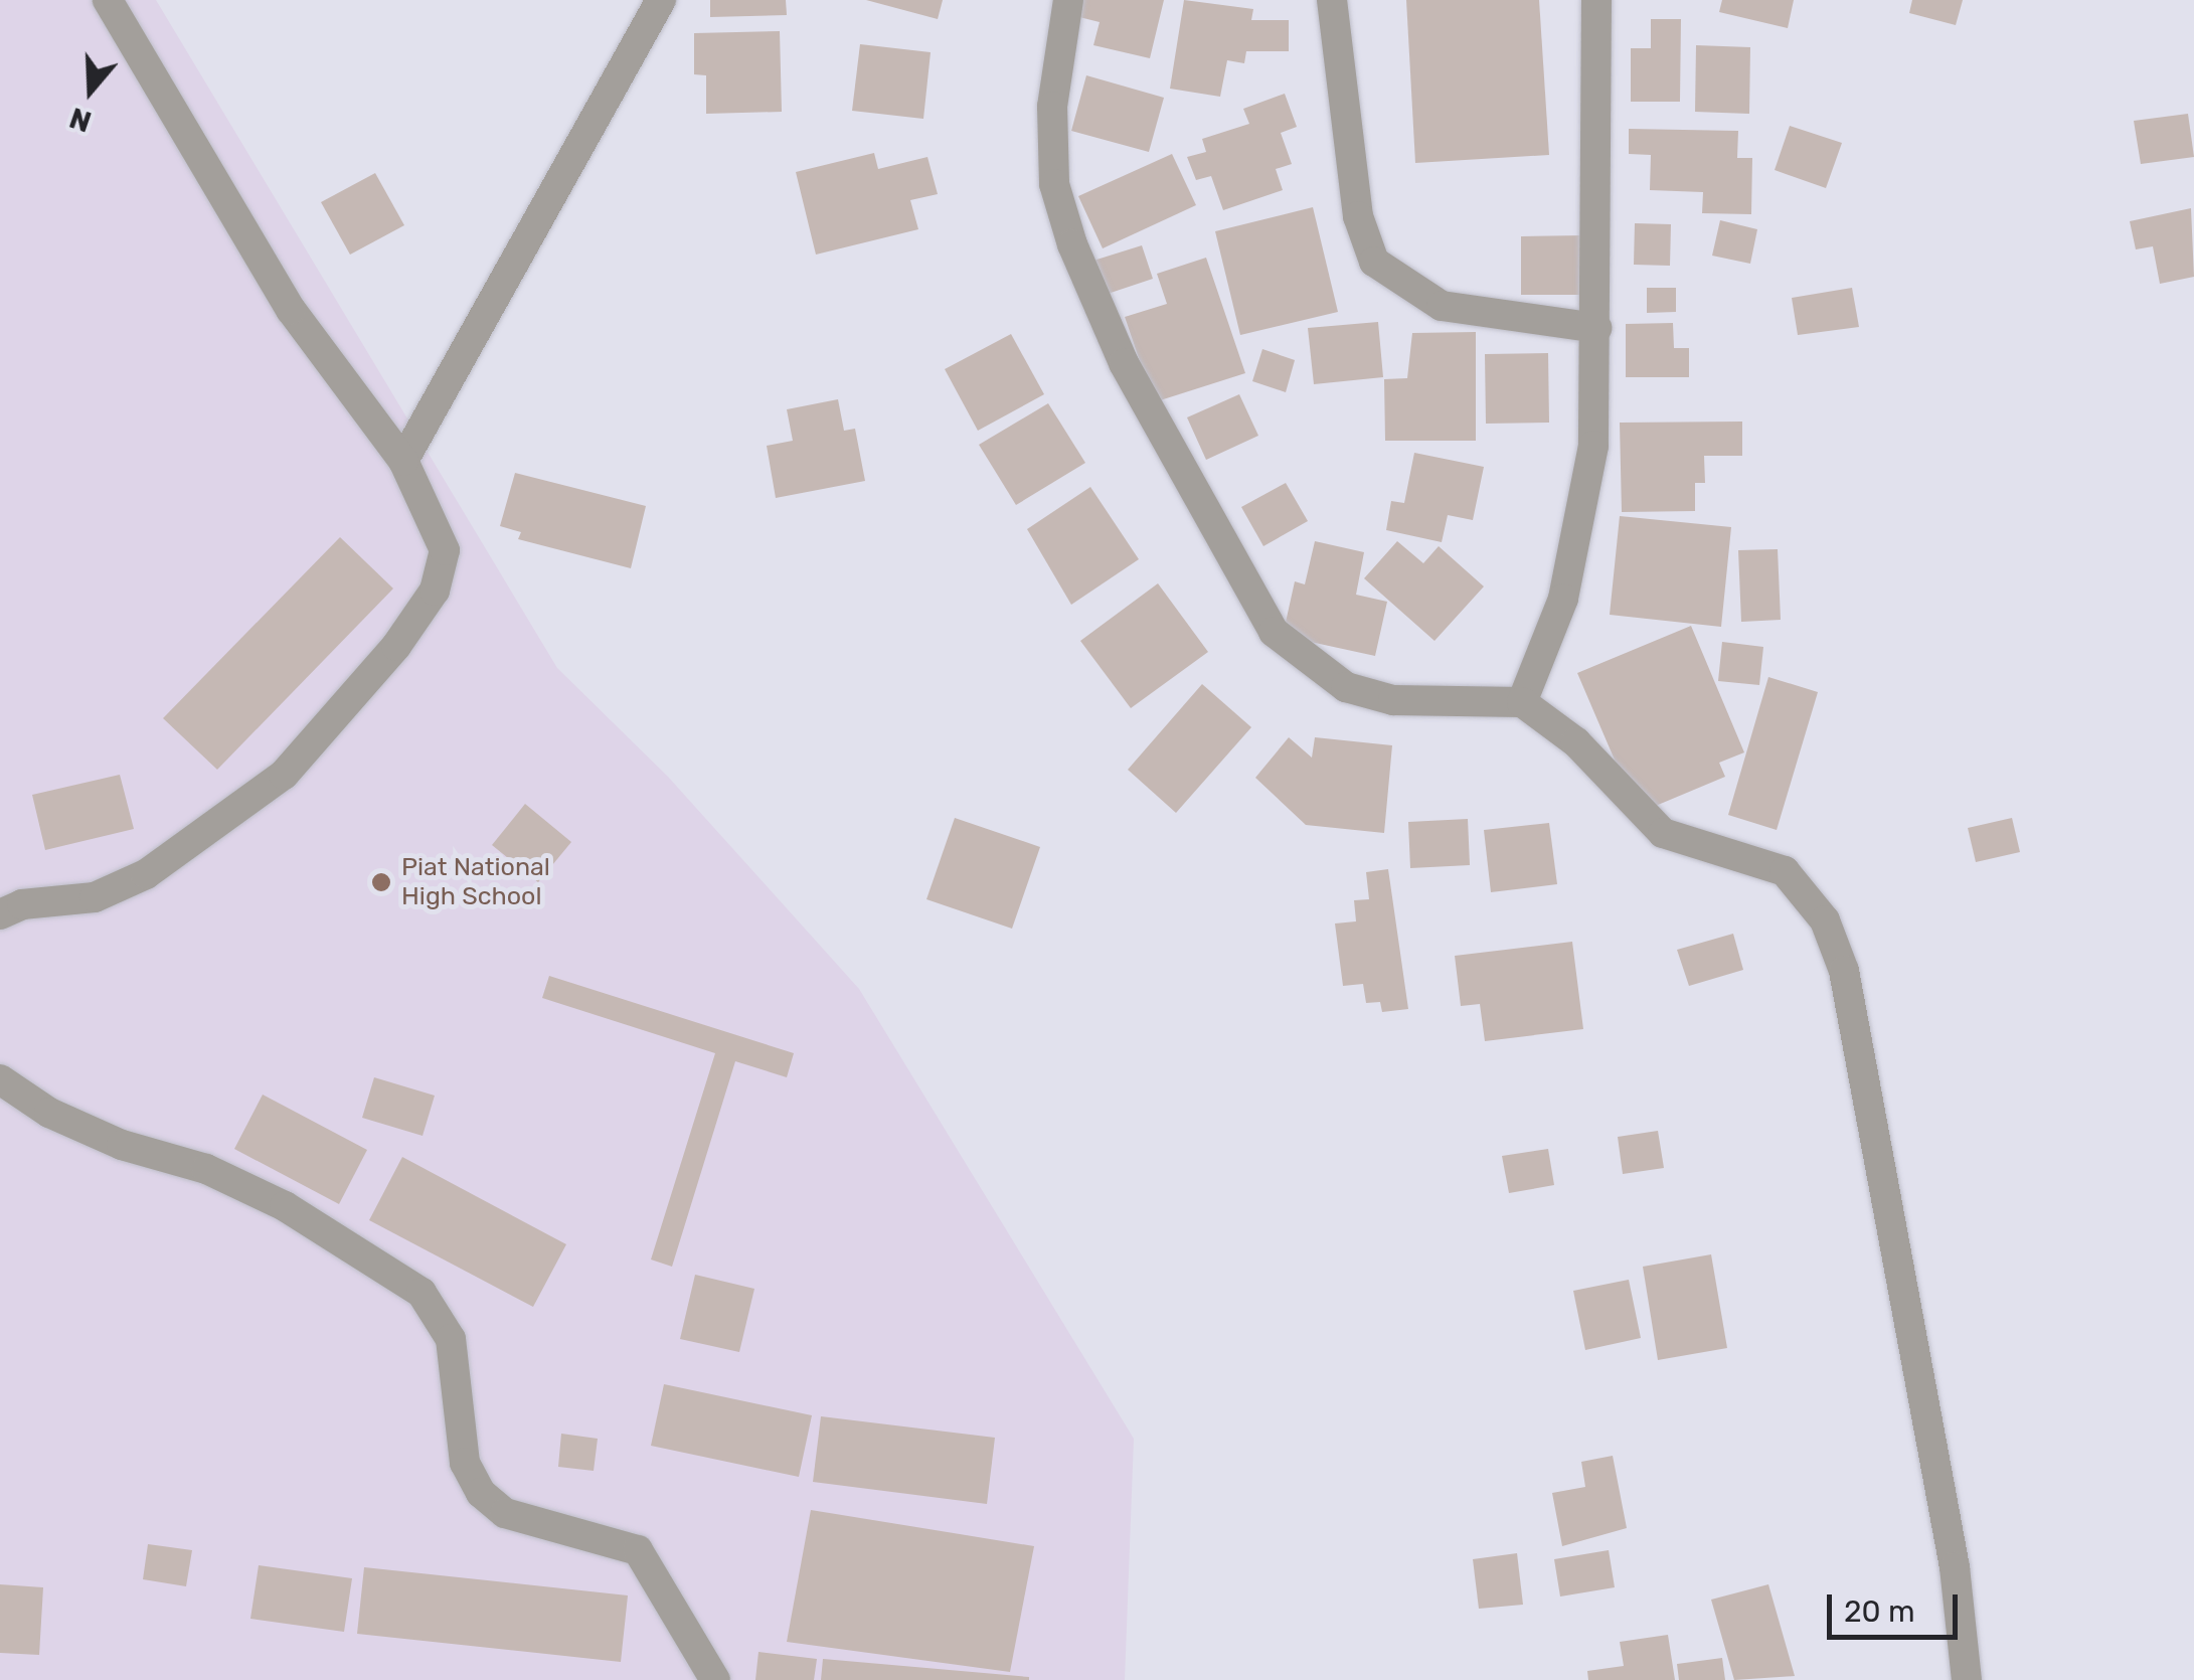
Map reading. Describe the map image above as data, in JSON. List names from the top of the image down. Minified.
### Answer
{"places":["Piat National High School"],"scale_bar":"20 m","north":"bottom"}
